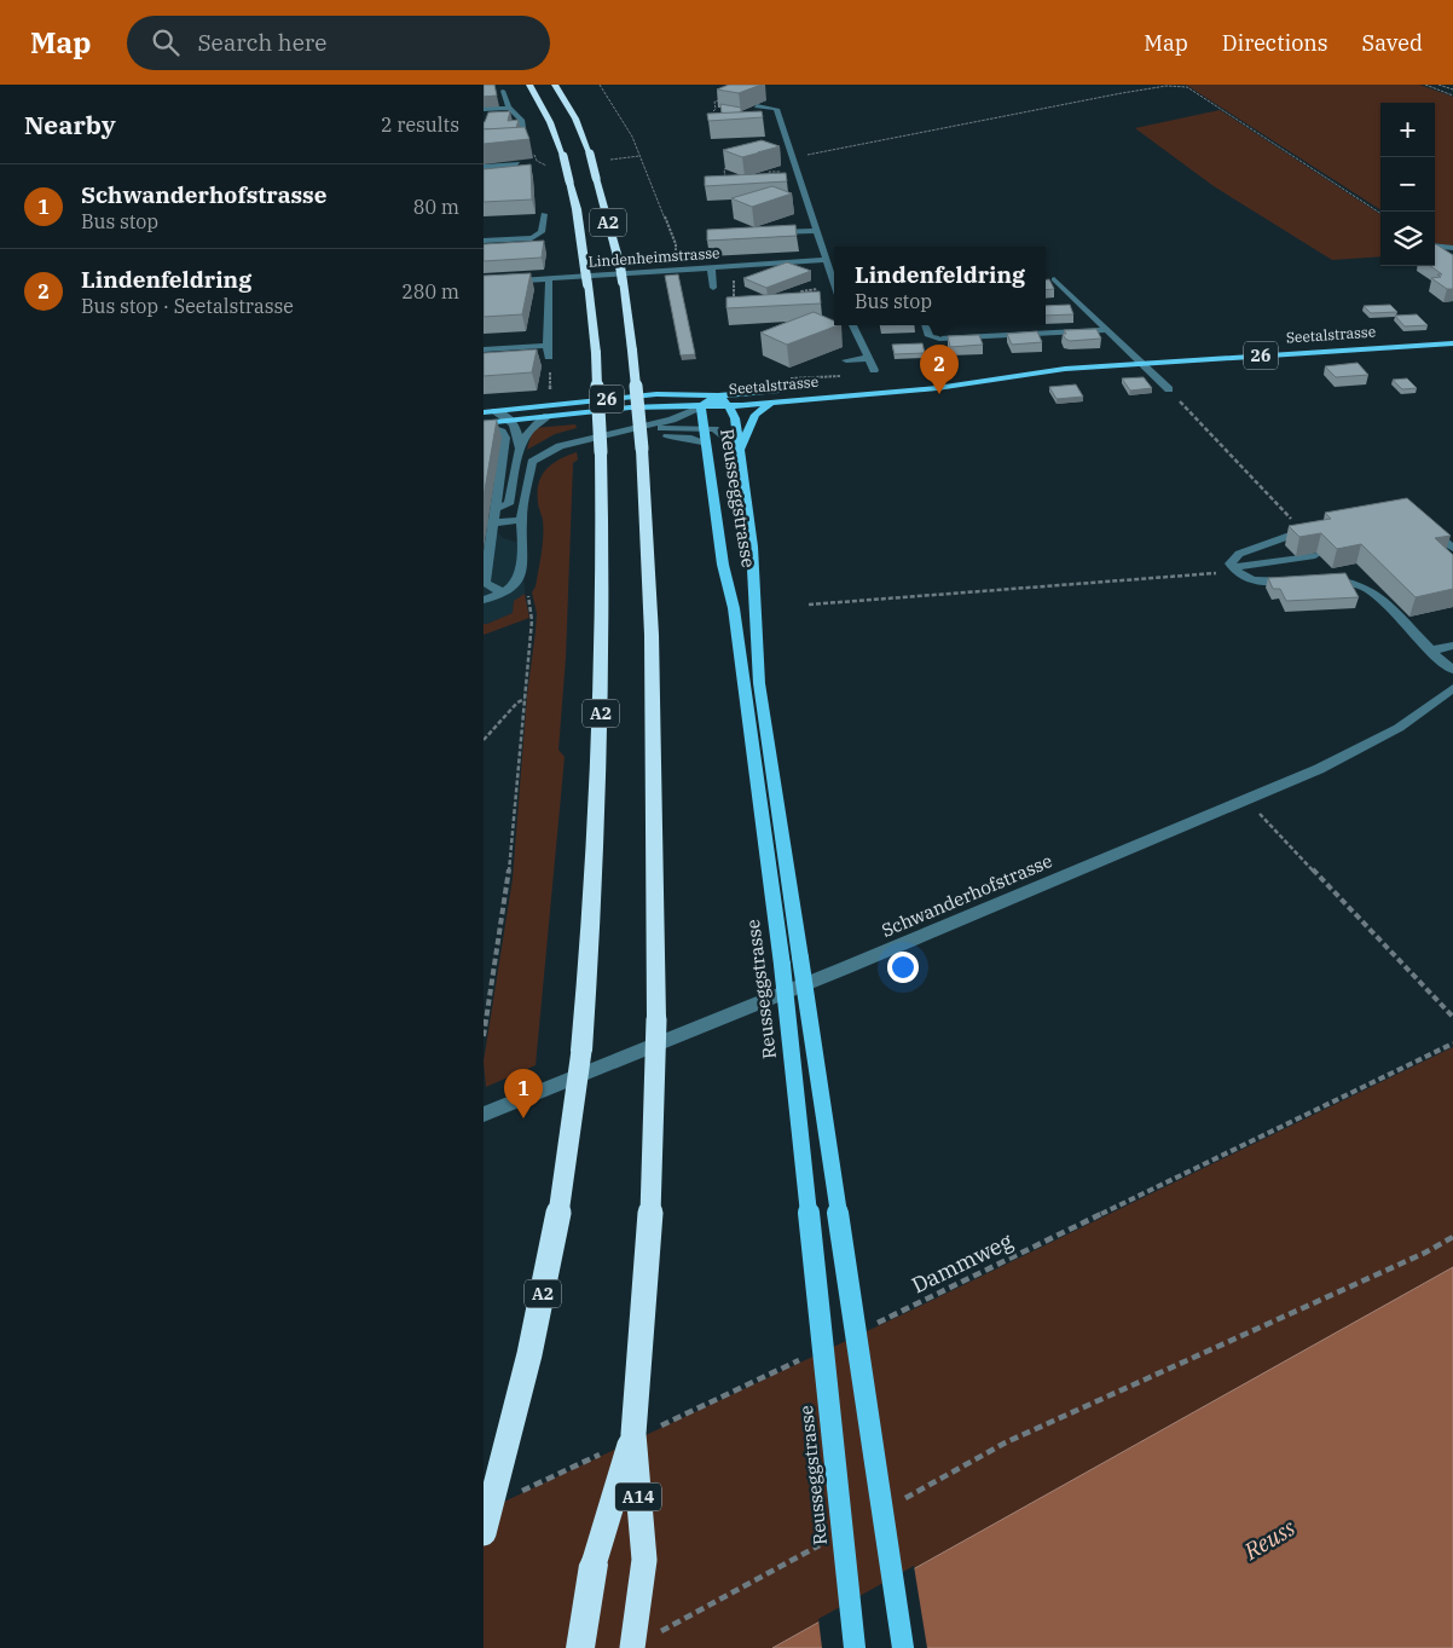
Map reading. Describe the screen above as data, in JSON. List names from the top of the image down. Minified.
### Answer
{"streets":{"highway":["A2","A14"],"main road":["Seetalstrasse","26","Reusseggstrasse"],"street":["Lindenheimstrasse","Schwanderhofstrasse"],"path":["Dammweg"]},"crossings":[["A2","A14"],["Seetalstrasse","Reusseggstrasse"]],"water":["Reuss"],"page":{"header":"Map","search":"Search here","nav":["Map","Directions","Saved"],"heading":["Nearby","2 results"],"map_buttons":["+","−"],"list":[{"mark":"1","name":"Schwanderhofstrasse","note":"Bus stop","value":"80 m"},{"mark":"2","name":"Lindenfeldring","note":"Bus stop · Seetalstrasse","value":"280 m"}],"popup":["Lindenfeldring","Bus stop"],"pins":["2","1"]}}
